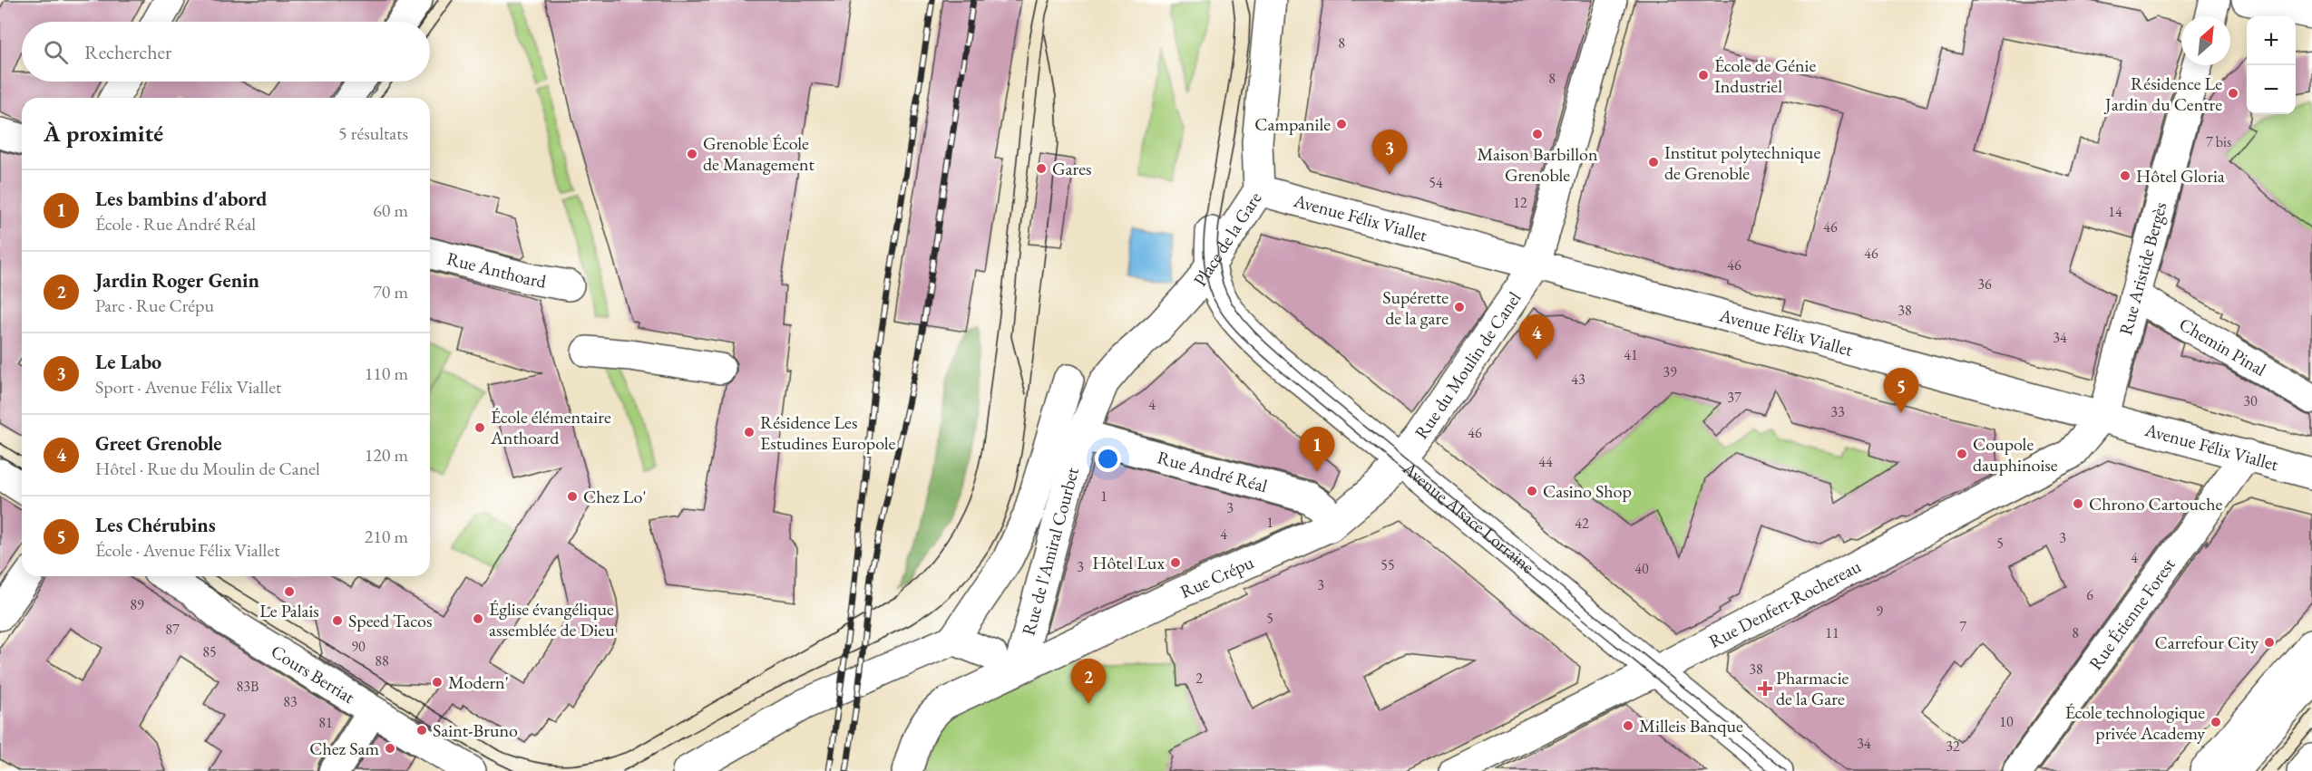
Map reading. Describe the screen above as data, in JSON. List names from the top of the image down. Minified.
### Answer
{"streets":{"street":["Avenue Félix Viallet","Place de la Gare","Rue Aristide Bergès","Rue Anthoard","Chemin Pinal","Rue du Moulin de Canel","Rue André Réal","Avenue Alsace Lorraine","Rue de l'Amiral Courbet","Rue Crépu","Rue Denfert-Rochereau","Rue Étienne Forest","Cours Berriat"]},"crossings":[["Avenue Félix Viallet","Place de la Gare"],["Avenue Félix Viallet","Rue Aristide Bergès"],["Avenue Félix Viallet","Rue du Moulin de Canel"],["Avenue Félix Viallet","Rue Denfert-Rochereau"],["Avenue Félix Viallet","Rue Étienne Forest"],["Place de la Gare","Rue André Réal"],["Place de la Gare","Avenue Alsace Lorraine"],["Place de la Gare","Rue de l'Amiral Courbet"],["Rue Aristide Bergès","Chemin Pinal"],["Rue Aristide Bergès","Rue Denfert-Rochereau"],["Rue du Moulin de Canel","Avenue Alsace Lorraine"],["Rue du Moulin de Canel","Rue Crépu"],["Rue André Réal","Rue de l'Amiral Courbet"],["Rue André Réal","Rue Crépu"],["Avenue Alsace Lorraine","Rue Crépu"],["Avenue Alsace Lorraine","Rue Denfert-Rochereau"],["Rue de l'Amiral Courbet","Rue Crépu"]],"places":{"other":["École de Génie Industriel","Résidence Le Jardin du Centre","Campanile","Maison Barbillon Grenoble","Grenoble École de Management","Institut polytechnique de Grenoble","Gares","Hôtel Gloria","Supérette de la gare","École élémentaire Anthoard","Résidence Les Estudines Europole","Coupole dauphinoise","Casino Shop","Chez Lo'","Chrono Cartouche","Hôtel Lux","Le Palais","Église évangélique assemblée de Dieu","Speed Tacos","Carrefour City","Modern'","École technologique privée Academy","Milleis Banque","Saint-Bruno","Chez Sam"],"health":["Pharmacie de la Gare"]},"house_numbers":["8","8","7 bis","54","12","14","46","46","46","36","38","34","41","39","43","37","30","4","33","46","44","1","3","1","42","4","3","5","4","55","3","40","3","6","89","9","5","7","87","11","8","90","85","88","38","2","83B","83","10","81","34","32"],"north":"top right","page":{"map_buttons":["+","−"],"search":"Rechercher","heading":["À proximité","5 résultats"],"pins":["3","4","5","1","2"],"list":[{"mark":"1","name":"Les bambins d'abord","note":"École · Rue André Réal","value":"60 m"},{"mark":"2","name":"Jardin Roger Genin","note":"Parc · Rue Crépu","value":"70 m"},{"mark":"3","name":"Le Labo","note":"Sport · Avenue Félix Viallet","value":"110 m"},{"mark":"4","name":"Greet Grenoble","note":"Hôtel · Rue du Moulin de Canel","value":"120 m"},{"mark":"5","name":"Les Chérubins","note":"École · Avenue Félix Viallet","value":"210 m"}]}}
